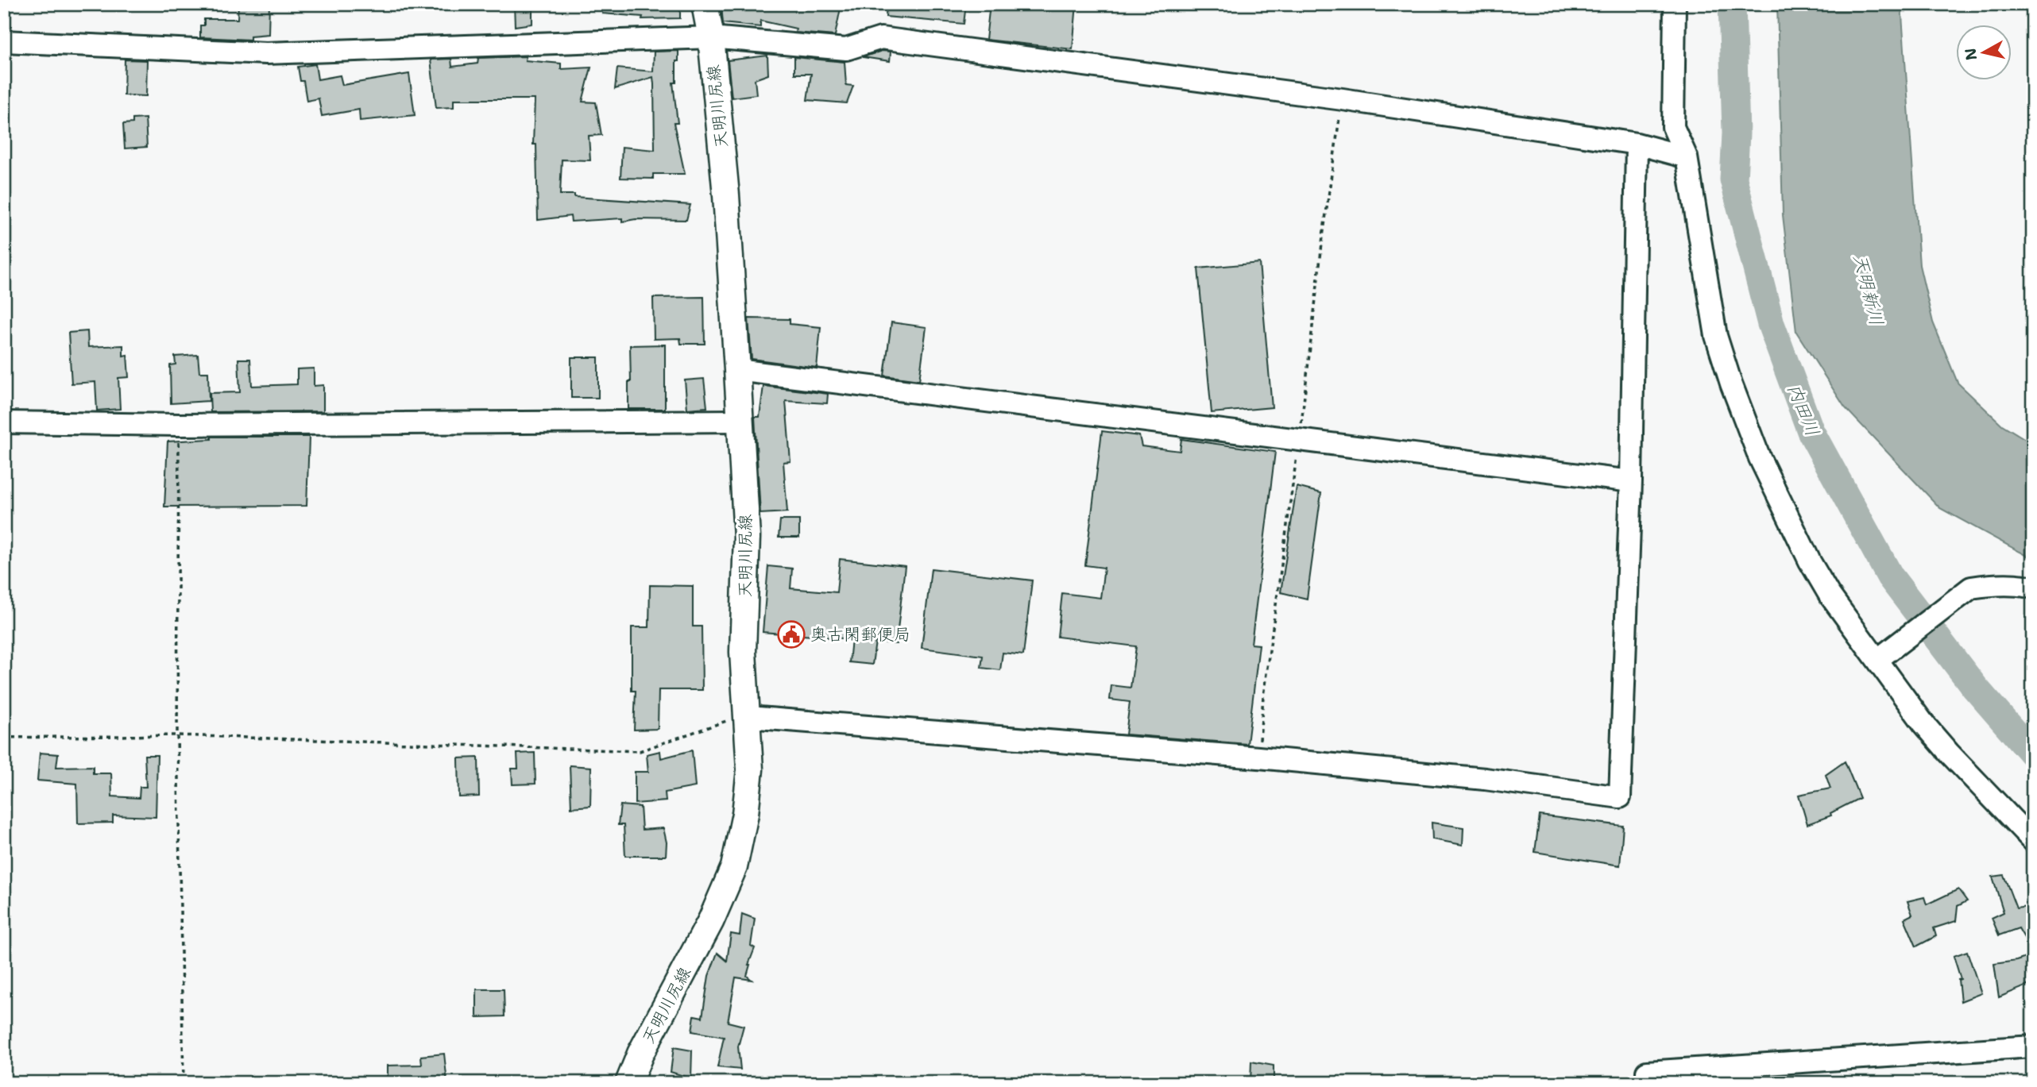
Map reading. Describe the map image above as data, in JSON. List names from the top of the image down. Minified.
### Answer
{"streets":{"main road":["天明川尻線"]},"water":["天明新川","内田川"],"places":{"public building":["奥古閑郵便局"]},"north":"left"}
